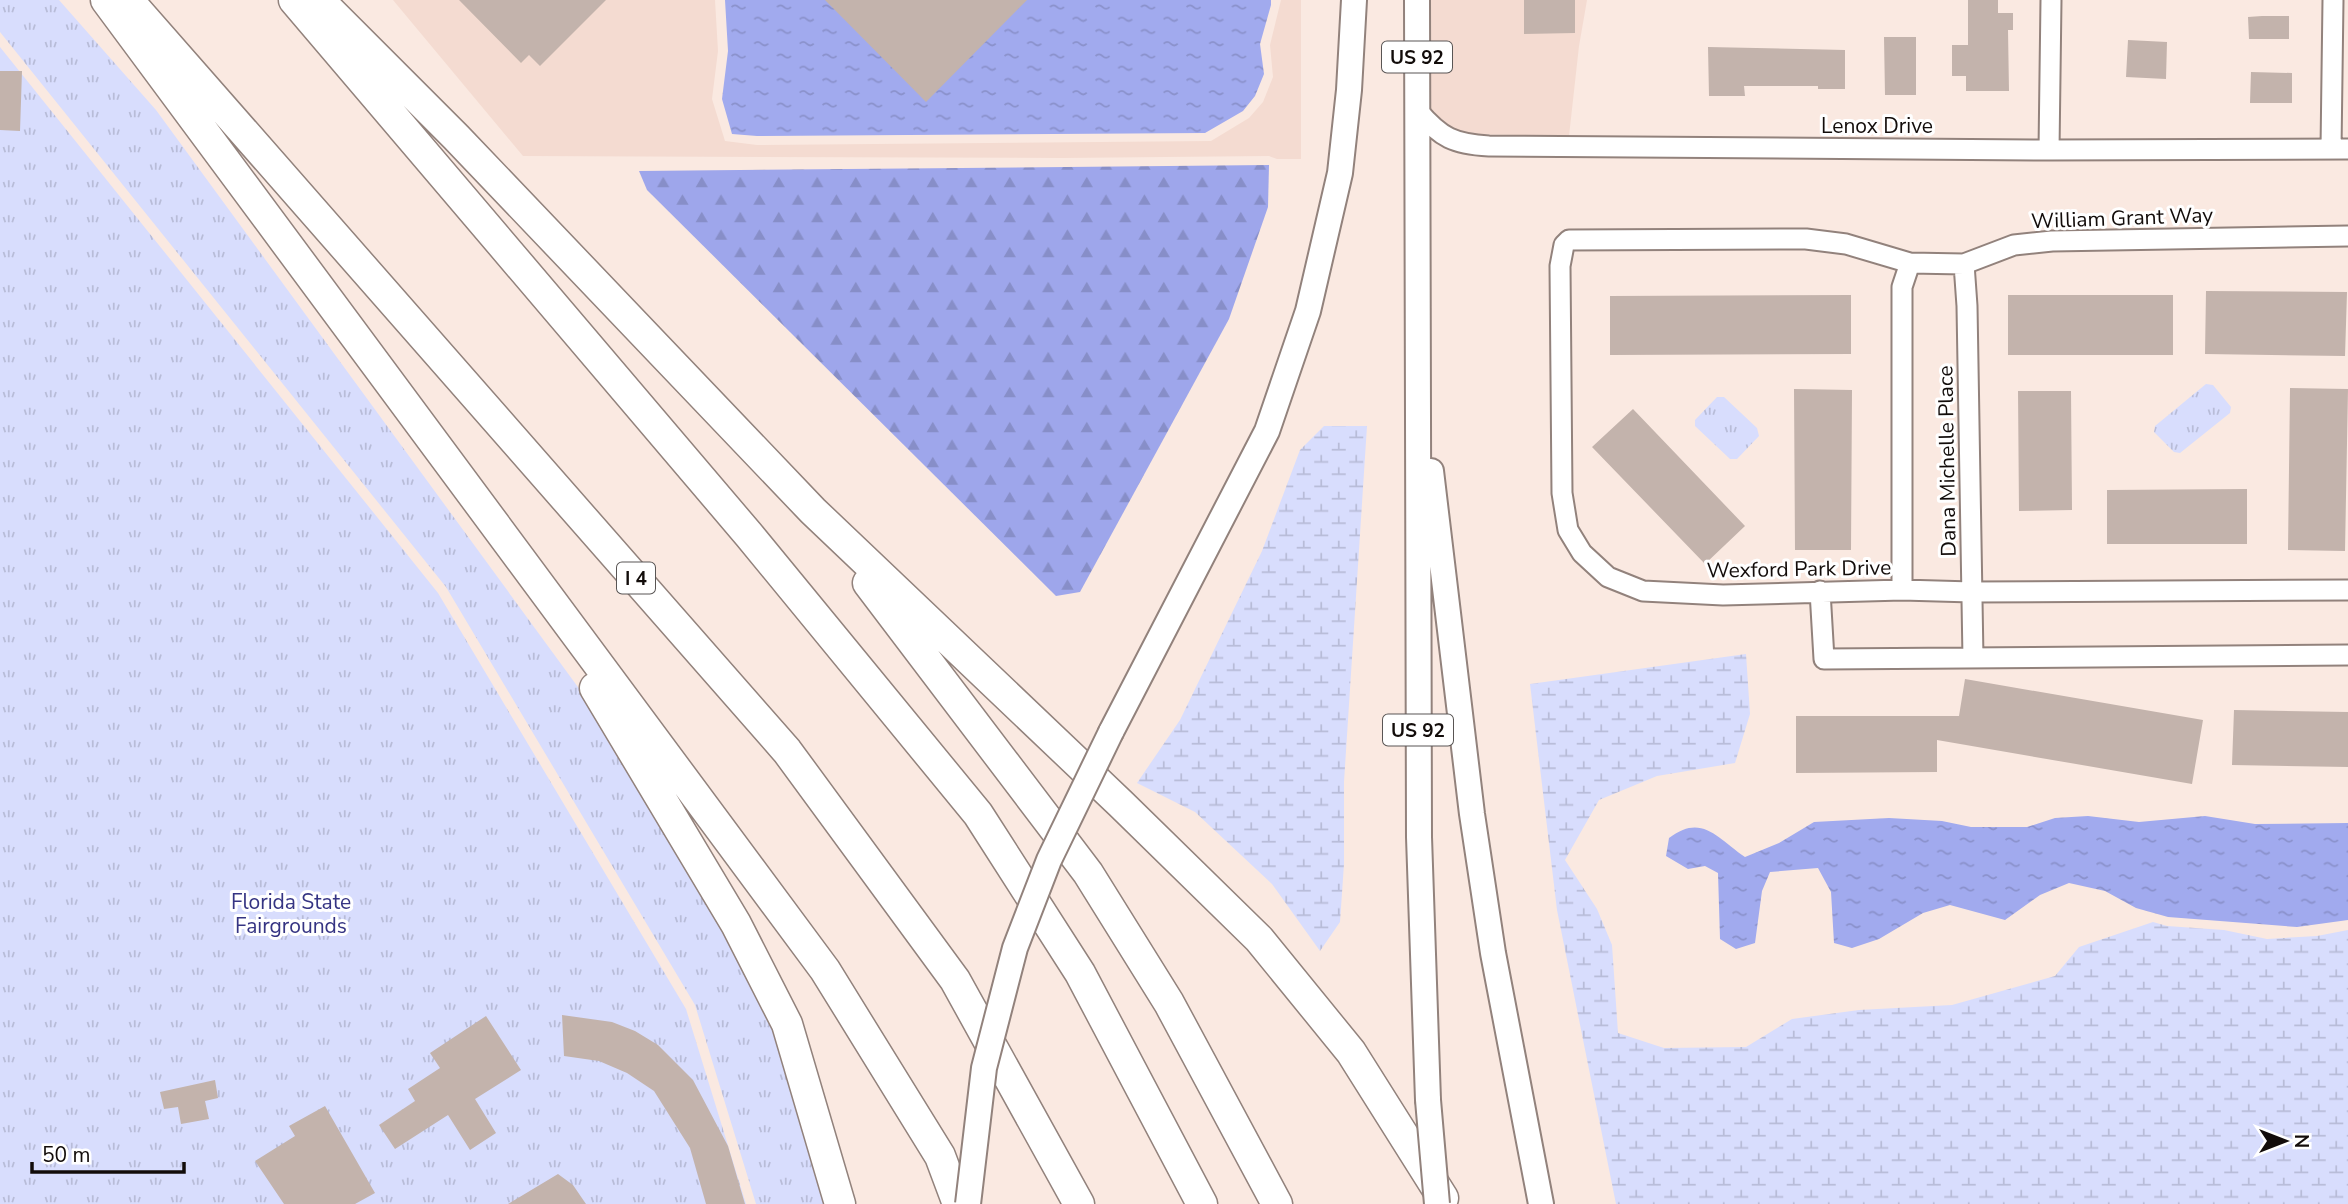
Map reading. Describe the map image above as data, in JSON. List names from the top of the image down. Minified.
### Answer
{"streets":{"highway":["I 4"],"main road":["US 92"],"street":["Lenox Drive","William Grant Way","Dana Michelle Place","Wexford Park Drive"]},"crossings":[["US 92","Lenox Drive"],["William Grant Way","Dana Michelle Place"],["William Grant Way","Wexford Park Drive"],["Dana Michelle Place","Wexford Park Drive"]],"parks":["Florida State Fairgrounds"],"scale_bar":"50 m","north":"right"}
